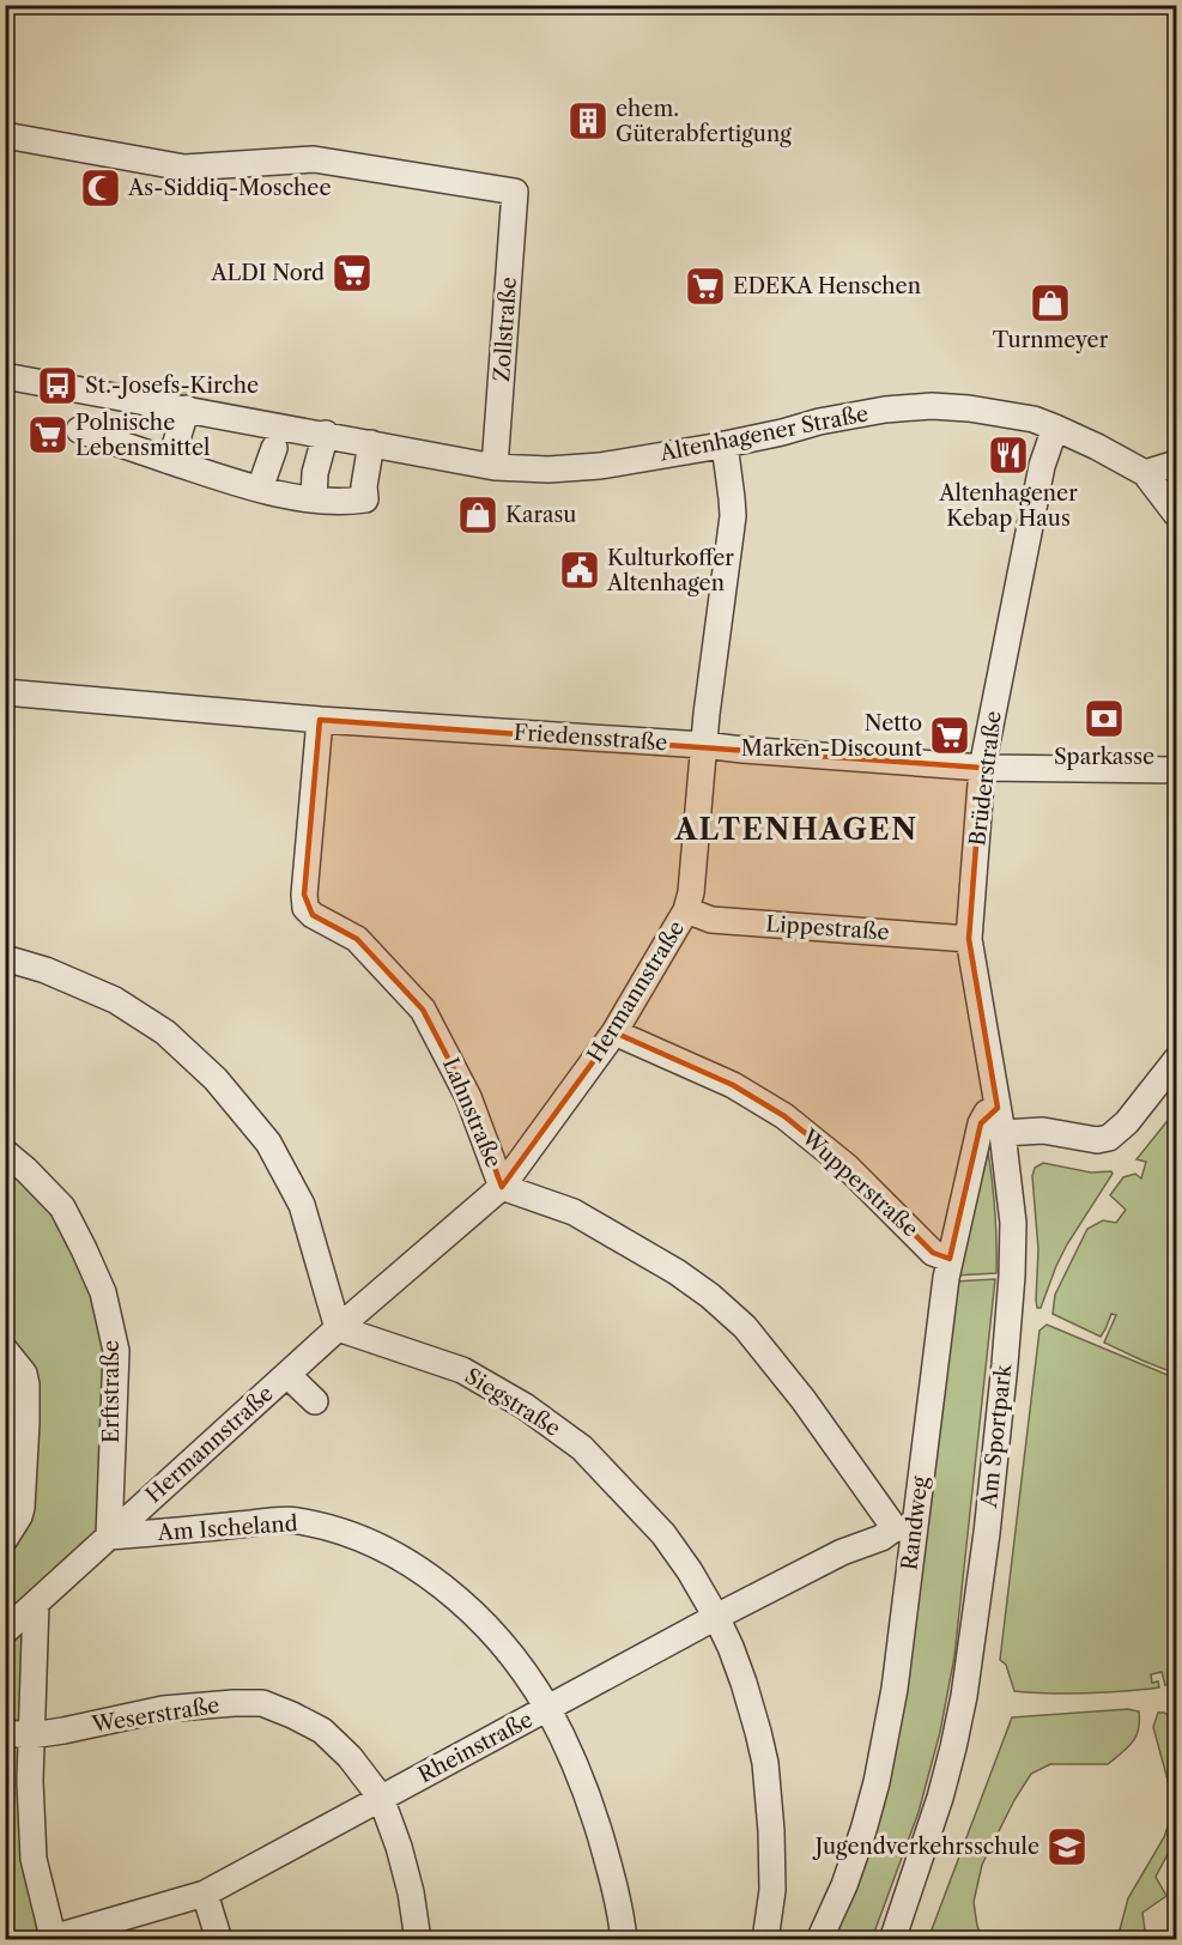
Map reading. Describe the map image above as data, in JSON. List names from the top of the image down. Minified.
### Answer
{"streets":{"street":["Zollstraße","Altenhagener Straße","Friedensstraße","Brüderstraße","Lippestraße","Hermannstraße","Lahnstraße","Wupperstraße","Erftstraße","Siegstraße","Am Sportpark","Randweg","Am Ischeland","Weserstraße","Rheinstraße"]},"crossings":[["Zollstraße","Altenhagener Straße"],["Altenhagener Straße","Brüderstraße"],["Altenhagener Straße","Hermannstraße"],["Friedensstraße","Brüderstraße"],["Friedensstraße","Hermannstraße"],["Friedensstraße","Lahnstraße"],["Brüderstraße","Lippestraße"],["Brüderstraße","Am Sportpark"],["Brüderstraße","Randweg"],["Lippestraße","Hermannstraße"],["Hermannstraße","Lahnstraße"],["Hermannstraße","Wupperstraße"],["Hermannstraße","Erftstraße"],["Hermannstraße","Siegstraße"],["Hermannstraße","Am Ischeland"],["Lahnstraße","Randweg"],["Lahnstraße","Rheinstraße"],["Wupperstraße","Randweg"],["Erftstraße","Am Ischeland"],["Siegstraße","Rheinstraße"],["Randweg","Rheinstraße"],["Am Ischeland","Rheinstraße"],["Weserstraße","Rheinstraße"]],"districts":["ALTENHAGEN"],"places":{"building":["ehem. Güterabfertigung"],"mosque":["As-Siddiq-Moschee"],"supermarket":["ALDI Nord","EDEKA Henschen","Polnische Lebensmittel","Netto Marken-Discount"],"shop":["Turnmeyer","Karasu"],"bus stop":["St.-Josefs-Kirche"],"restaurant":["Altenhagener Kebap Haus"],"public building":["Kulturkoffer Altenhagen"],"bank":["Sparkasse"],"school or university":["Jugendverkehrsschule"]}}
